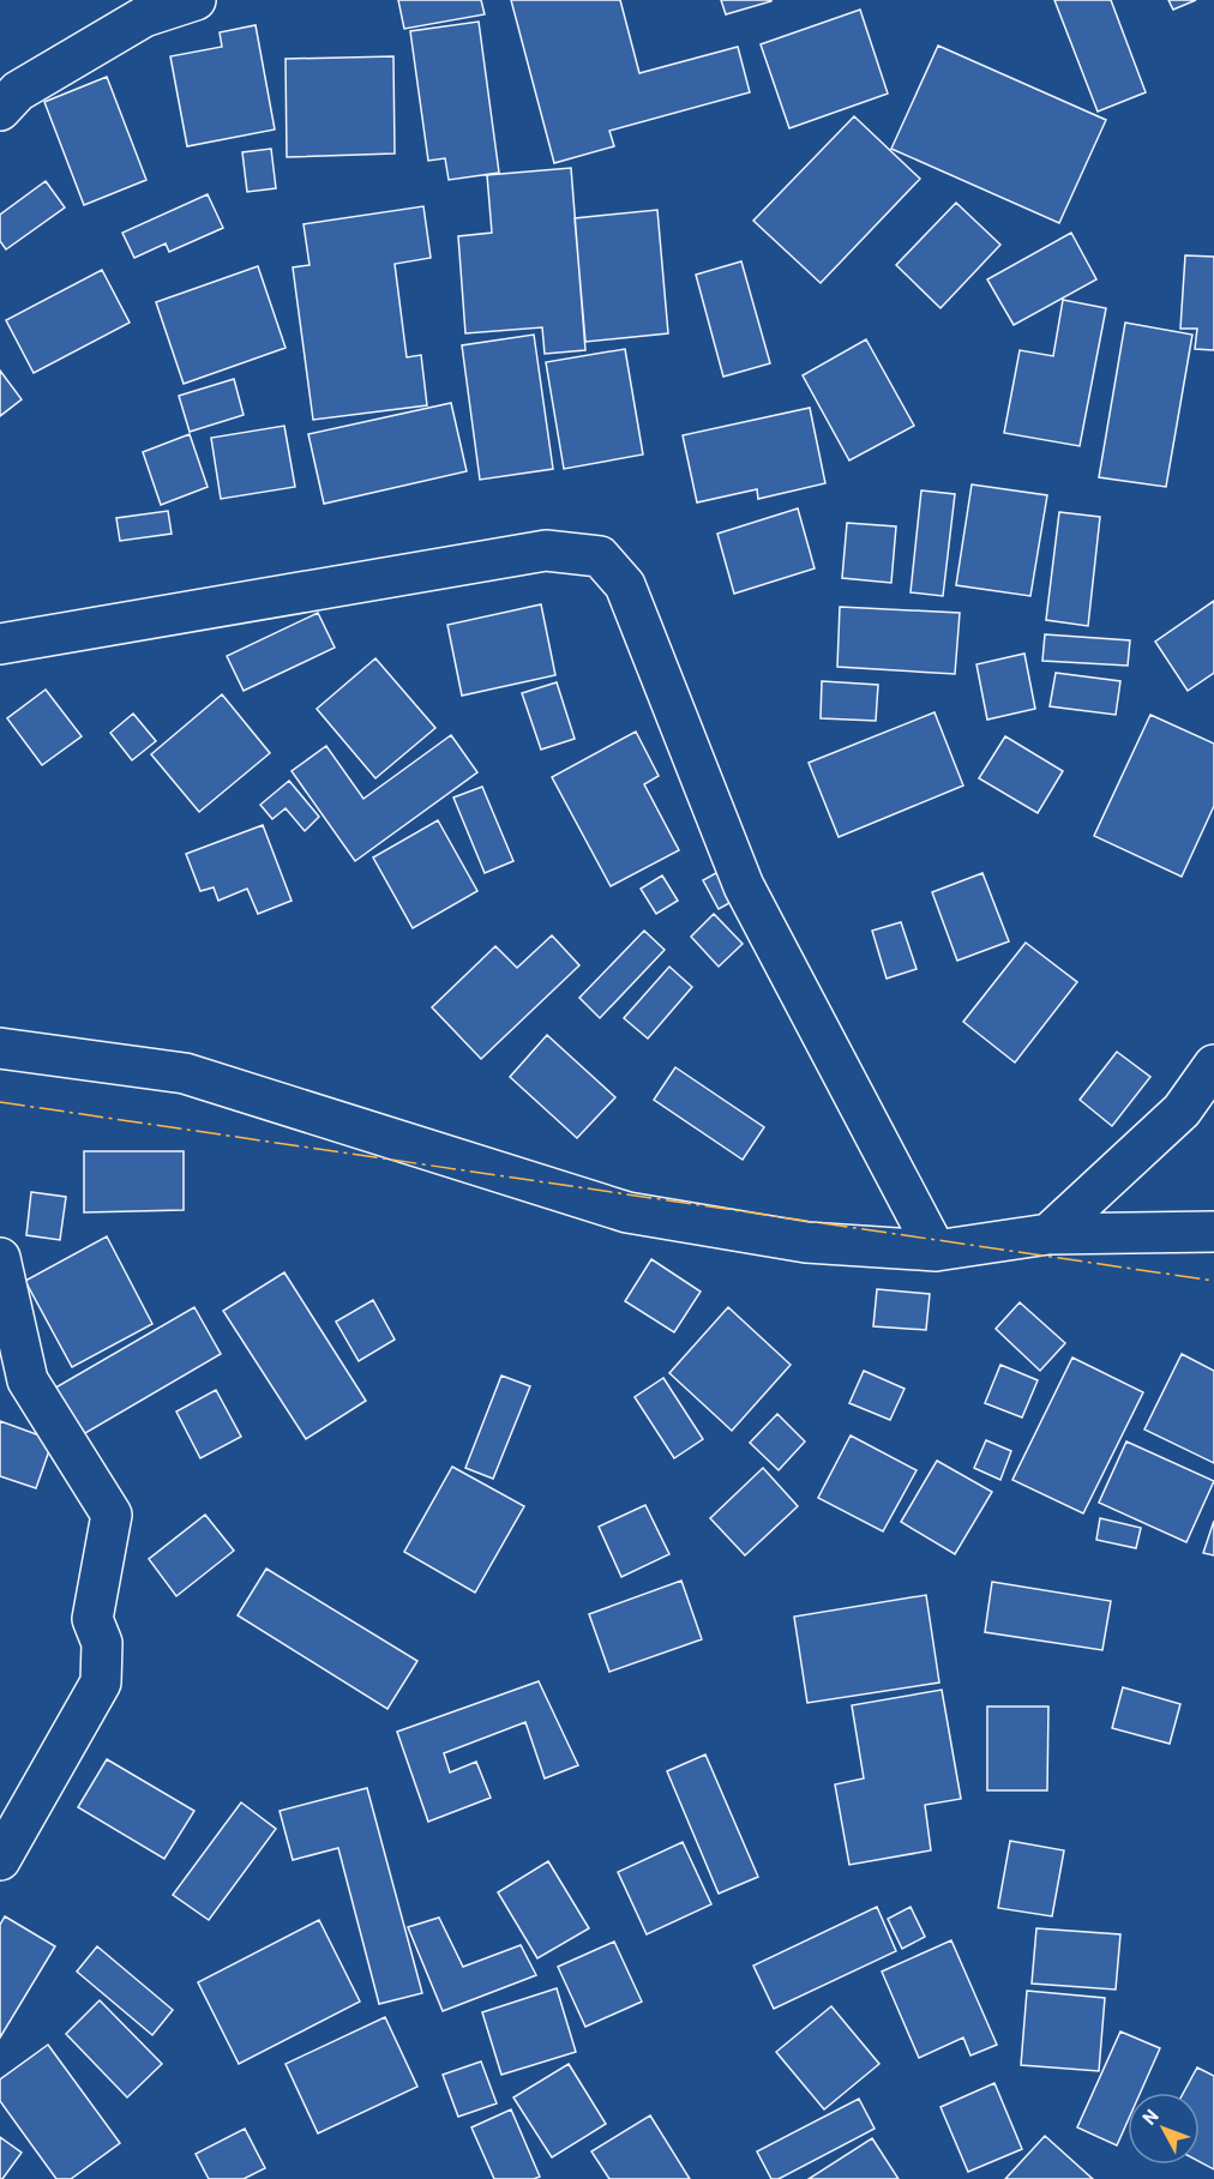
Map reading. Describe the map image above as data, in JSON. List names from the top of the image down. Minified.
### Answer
{"north":"top left"}
